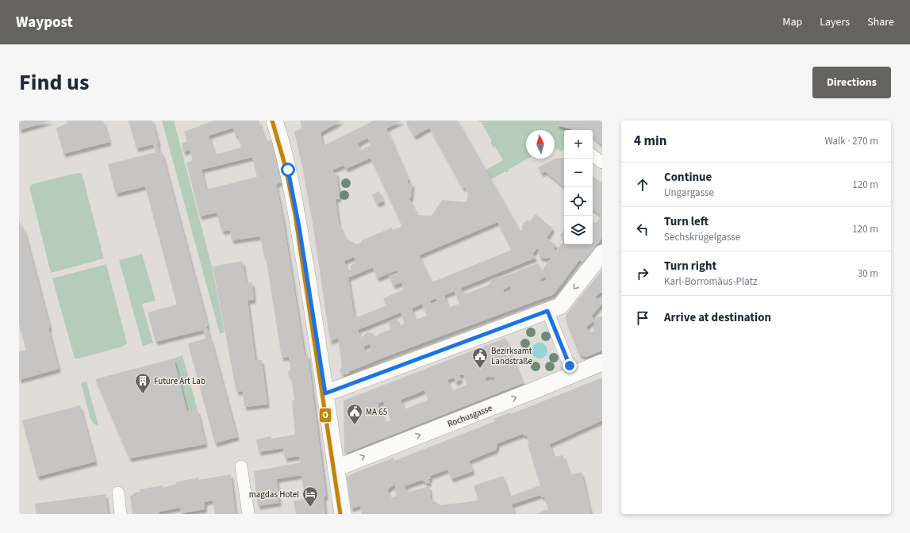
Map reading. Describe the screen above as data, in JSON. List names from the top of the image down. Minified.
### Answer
{"streets":{"street":["Rochusgasse"]},"places":{"public building":["Bezirksamt Landstraße","MA 65"],"building":["Future Art Lab"],"hotel":["magdas Hotel"]},"lines":["transit line O"],"north":"top","page":{"header":"Waypost","nav":["Map","Layers","Share"],"title":"Find us","buttons":"Directions","heading":["4 min","Walk · 270 m"],"map_buttons":["+","−"],"list":[["Continue","Ungargasse","120 m"],["Turn left","Sechskrügelgasse","120 m"],["Turn right","Karl-Borromäus-Platz","30 m"],"Arrive at destination"]}}
